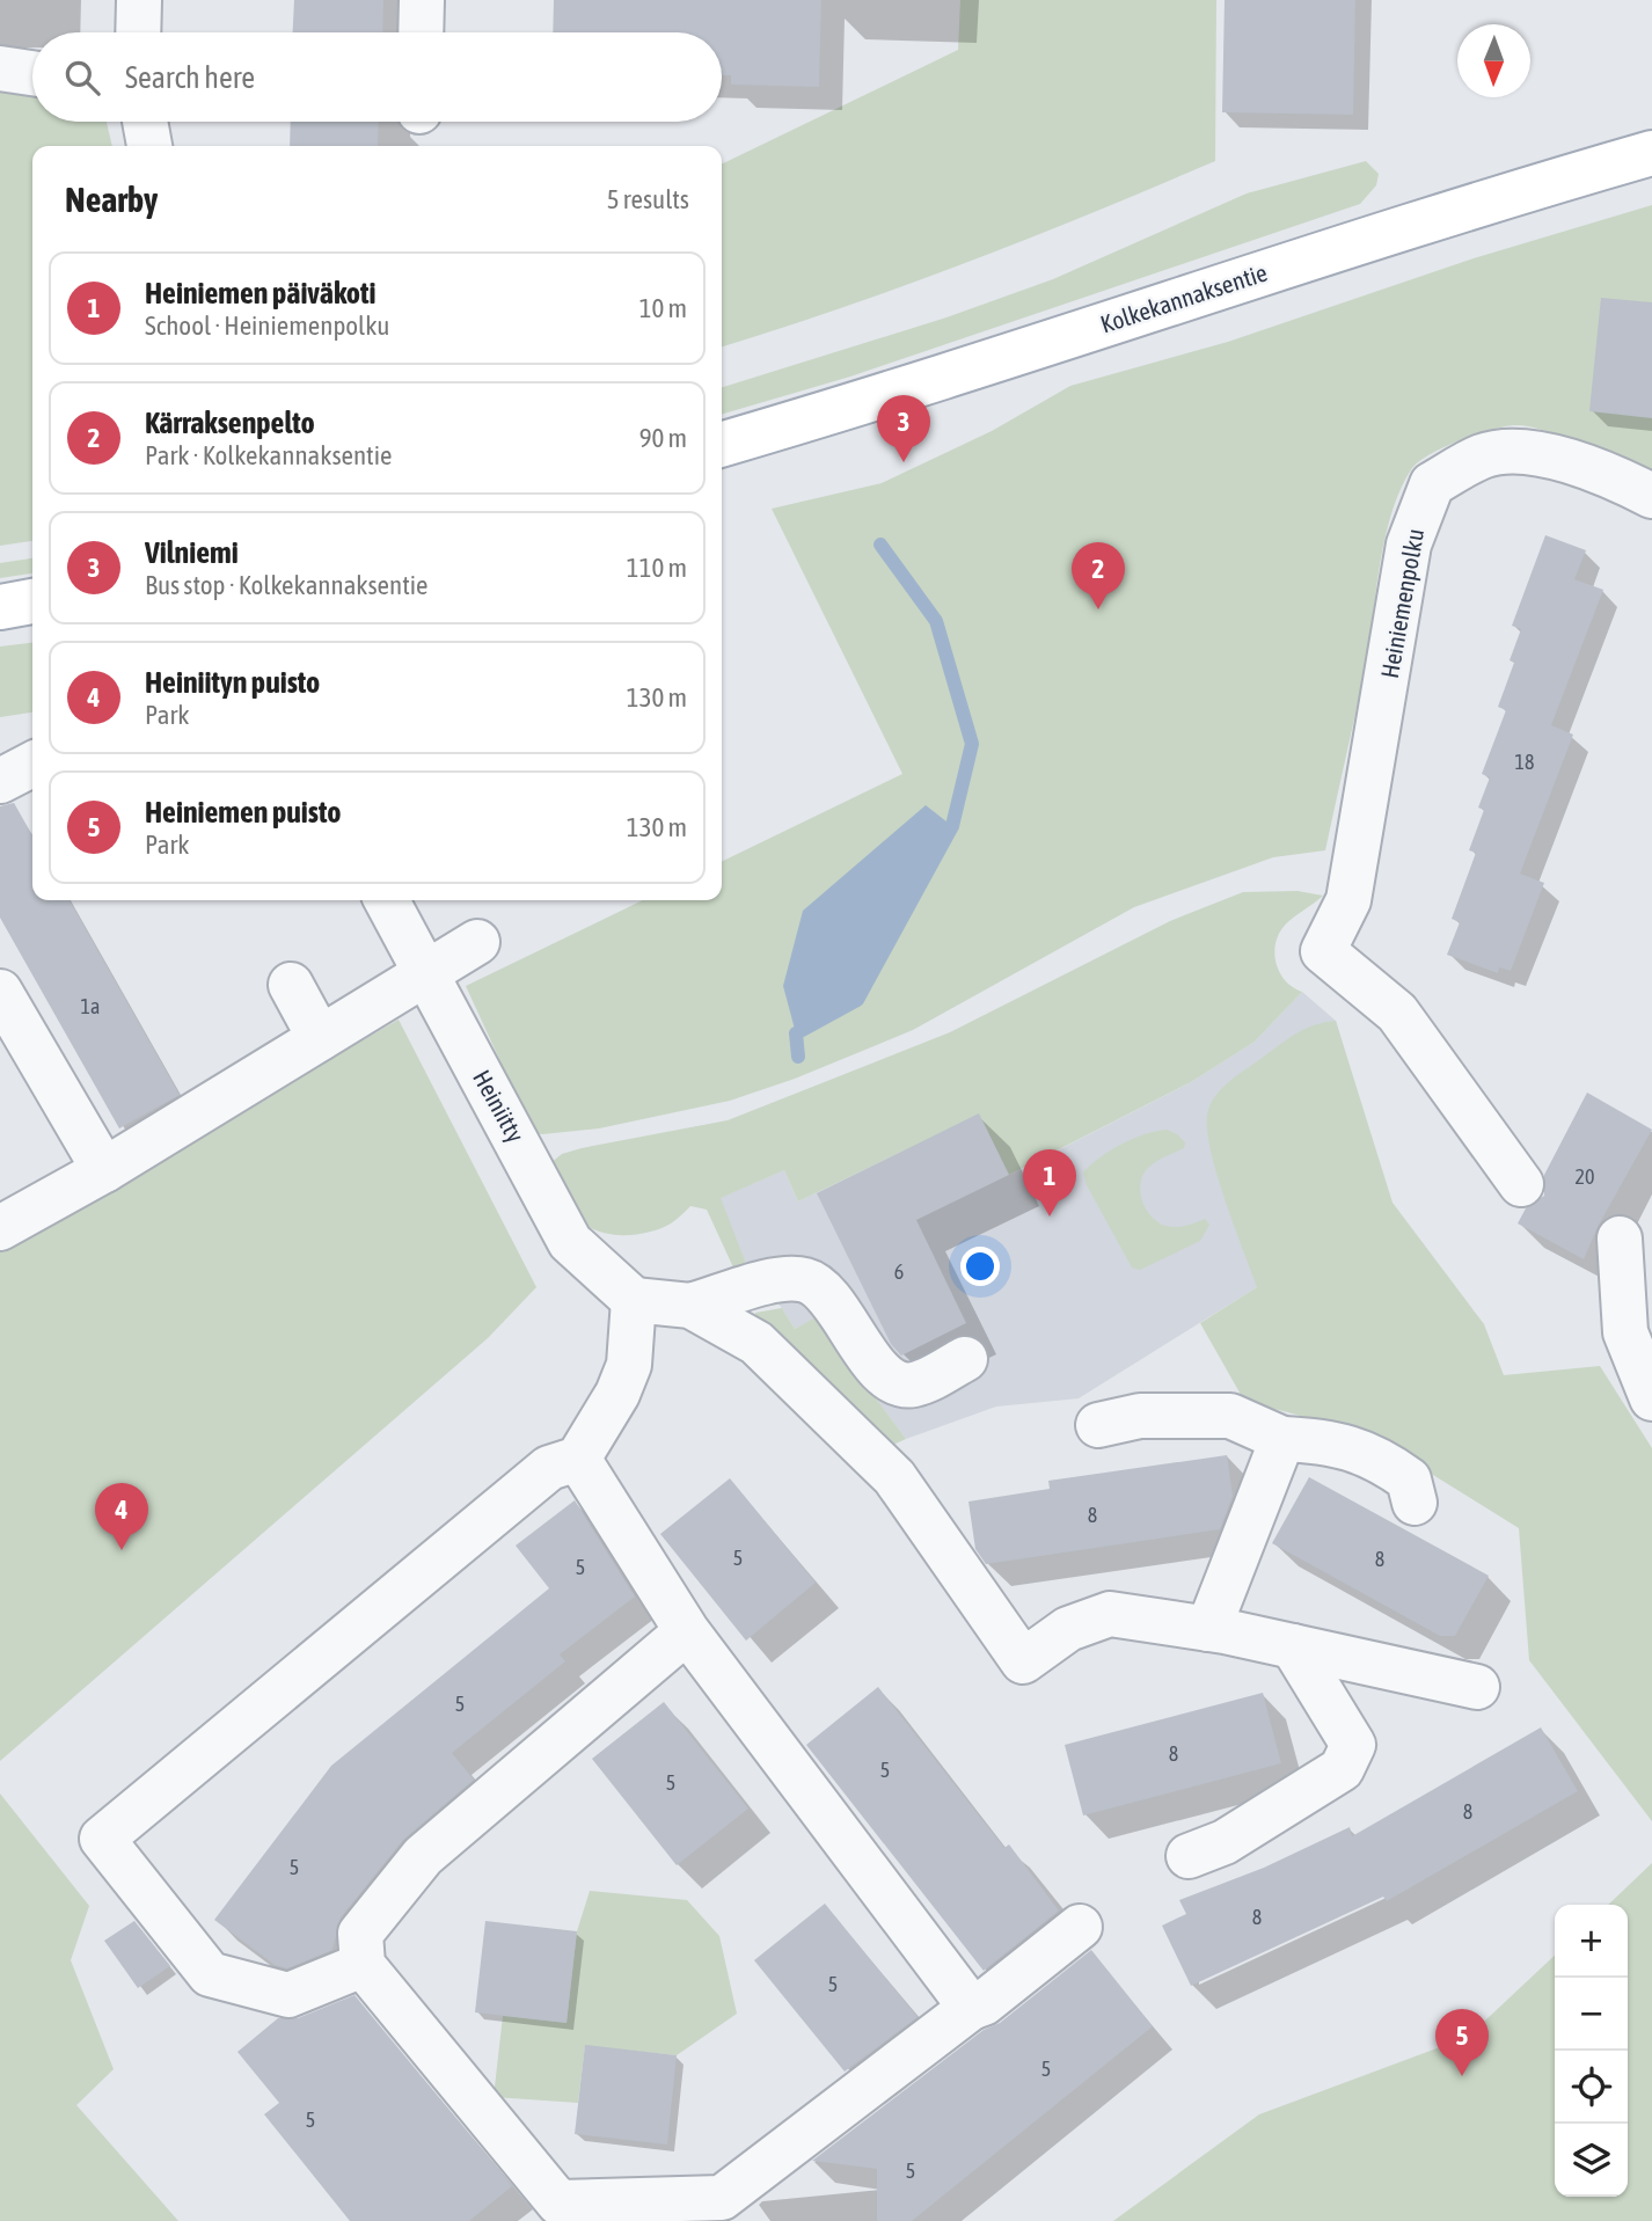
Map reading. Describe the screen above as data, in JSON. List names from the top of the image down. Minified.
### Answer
{"streets":{"main road":["Kolkekannaksentie"],"street":["Heiniemenpolku","Heiniitty"]},"house_numbers":["18","1a","20","6","8","5","8","5","5","8","5","5","8","5","8","5","5","5","5"],"north":"bottom","page":{"search":"Search here","heading":["Nearby","5 results"],"list":[{"mark":"1","name":"Heiniemen päiväkoti","note":"School · Heiniemenpolku","value":"10 m"},{"mark":"2","name":"Kärraksenpelto","note":"Park · Kolkekannaksentie","value":"90 m"},{"mark":"3","name":"Vilniemi","note":"Bus stop · Kolkekannaksentie","value":"110 m"},{"mark":"4","name":"Heiniityn puisto","note":"Park","value":"130 m"},{"mark":"5","name":"Heiniemen puisto","note":"Park","value":"130 m"}],"pins":["3","2","1","4","5"],"map_buttons":["+","−"]}}
